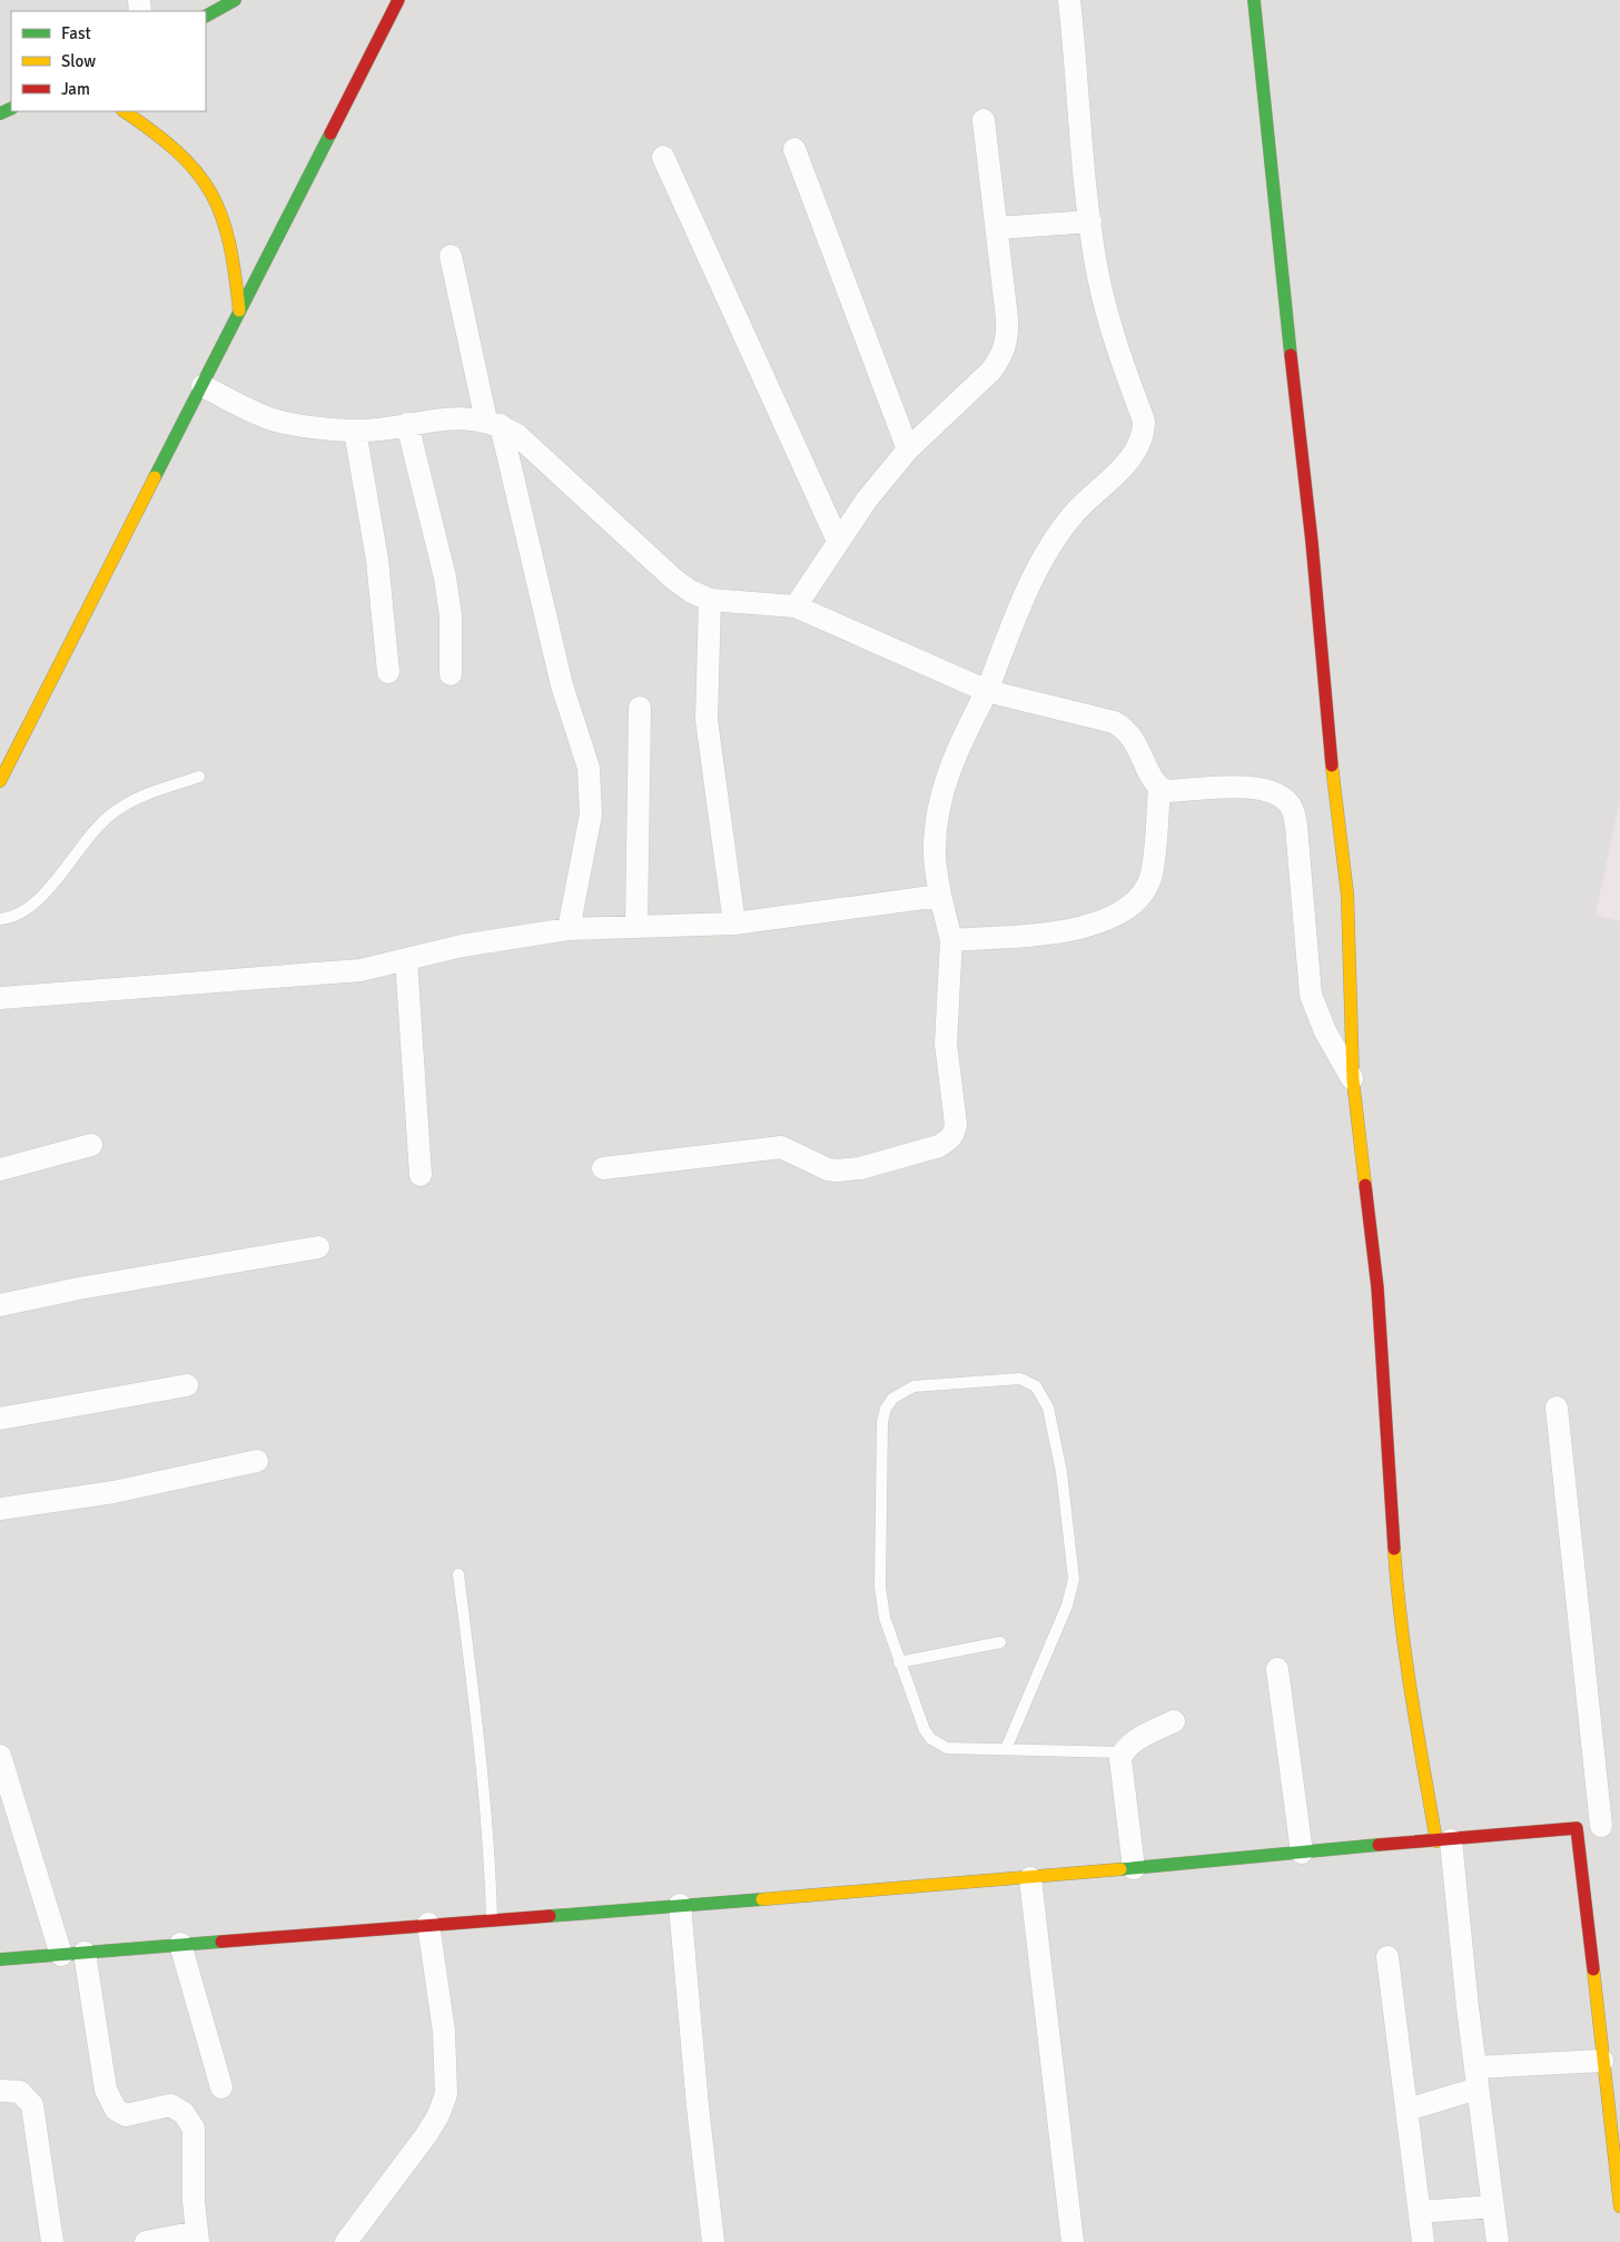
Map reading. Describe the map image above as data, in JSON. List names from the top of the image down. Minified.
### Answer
{"legend":["Fast","Slow","Jam"]}
